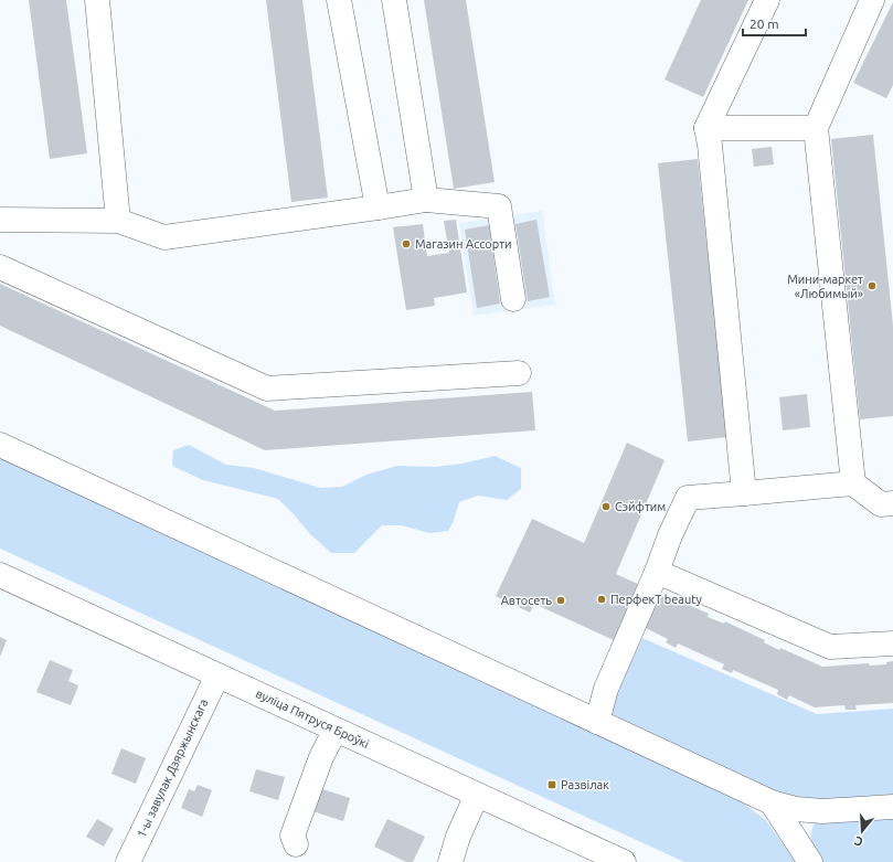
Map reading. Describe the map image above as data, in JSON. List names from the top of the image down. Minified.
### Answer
{"streets":{"street":["вуліца Пятруся Броўкі","1-ы завулак Дзяржынскага"]},"crossings":[["вуліца Пятруся Броўкі","1-ы завулак Дзяржынскага"]],"places":{"other":["Магазин Ассорти","Мини-маркет «Любимый»","Сэйфтим","ПерфекТ beauty","Автосеть"],"transit":["Развілак"]},"scale_bar":"20 m","north":"bottom"}
